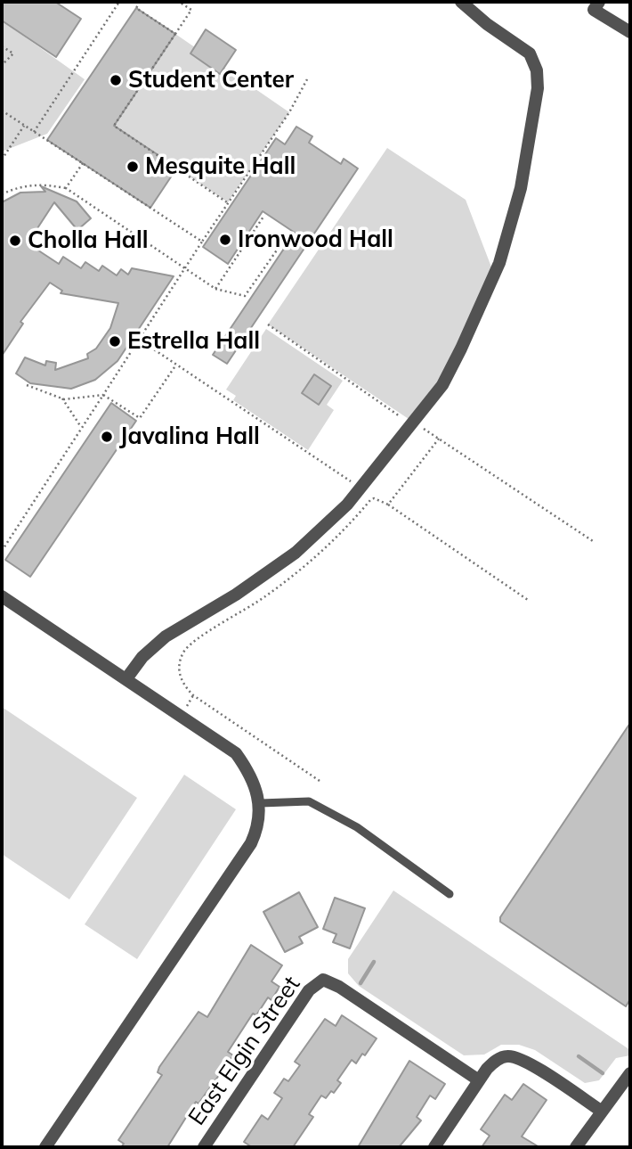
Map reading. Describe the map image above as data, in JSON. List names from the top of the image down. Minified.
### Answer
{"streets":{"street":["East Elgin Street"]},"places":["Student Center","Mesquite Hall","Ironwood Hall","Cholla Hall","Estrella Hall","Javalina Hall"]}
